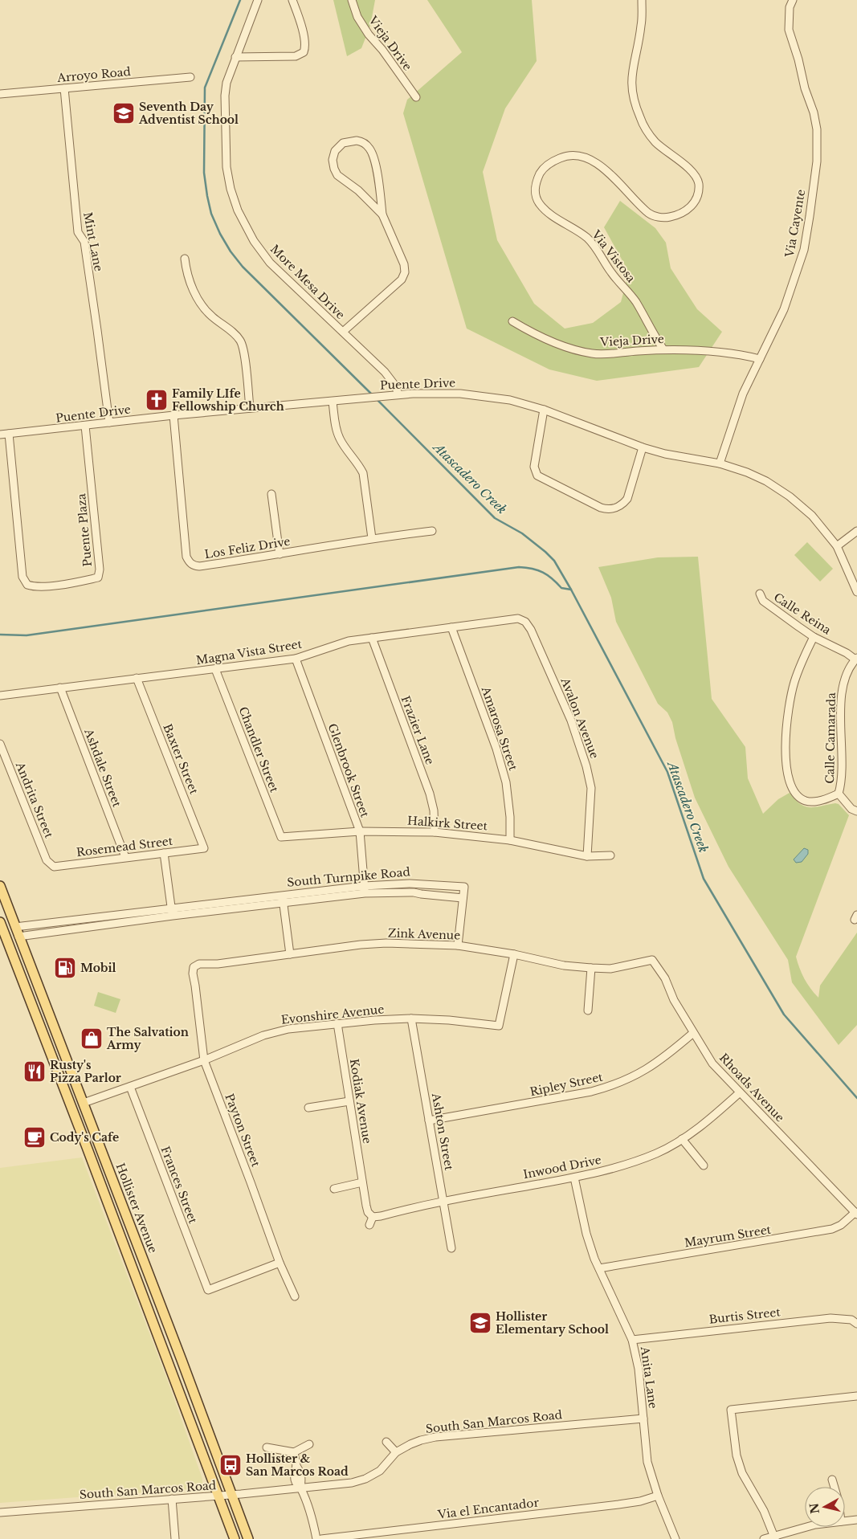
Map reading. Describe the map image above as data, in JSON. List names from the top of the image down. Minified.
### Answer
{"streets":{"main road":["South Turnpike Road","Hollister Avenue"],"street":["Vieja Drive","Arroyo Road","Via Cayente","Mint Lane","Via Vistosa","More Mesa Drive","Puente Drive","Puente Plaza","Los Feliz Drive","Calle Reina","Magna Vista Street","Avalon Avenue","Amarosa Street","Frazier Lane","Calle Camarada","Chandler Street","Baxter Street","Ashdale Street","Glenbrook Street","Andrita Street","Halkirk Street","Rosemead Street","Zink Avenue","Evonshire Avenue","Ripley Street","Rhoads Avenue","Kodiak Avenue","Payton Street","Ashton Street","Inwood Drive","Frances Street","Mayrum Street","Burtis Street","Anita Lane","South San Marcos Road","Via el Encantador"]},"crossings":[["Vieja Drive","Via Cayente"],["Vieja Drive","Via Vistosa"],["Arroyo Road","Mint Lane"],["Via Cayente","Puente Drive"],["Mint Lane","Puente Drive"],["More Mesa Drive","Puente Drive"],["Puente Drive","Puente Plaza"],["Calle Reina","Calle Camarada"],["Magna Vista Street","Avalon Avenue"],["Magna Vista Street","Amarosa Street"],["Magna Vista Street","Frazier Lane"],["Magna Vista Street","Chandler Street"],["Magna Vista Street","Baxter Street"],["Magna Vista Street","Ashdale Street"],["Magna Vista Street","Glenbrook Street"],["Avalon Avenue","Halkirk Street"],["Amarosa Street","Halkirk Street"],["Frazier Lane","Halkirk Street"],["Chandler Street","Halkirk Street"],["Baxter Street","Rosemead Street"],["Ashdale Street","Rosemead Street"],["Glenbrook Street","Halkirk Street"],["Glenbrook Street","South Turnpike Road"],["Andrita Street","Rosemead Street"],["South Turnpike Road","Hollister Avenue"],["Zink Avenue","Evonshire Avenue"],["Zink Avenue","Rhoads Avenue"],["Zink Avenue","Payton Street"],["Evonshire Avenue","Kodiak Avenue"],["Evonshire Avenue","Payton Street"],["Evonshire Avenue","Ashton Street"],["Evonshire Avenue","Frances Street"],["Evonshire Avenue","Hollister Avenue"],["Ripley Street","Rhoads Avenue"],["Ripley Street","Ashton Street"],["Rhoads Avenue","Inwood Drive"],["Rhoads Avenue","Mayrum Street"],["Kodiak Avenue","Inwood Drive"],["Payton Street","Frances Street"],["Ashton Street","Inwood Drive"],["Inwood Drive","Anita Lane"],["Hollister Avenue","South San Marcos Road"],["Mayrum Street","Anita Lane"],["Burtis Street","Anita Lane"],["Anita Lane","South San Marcos Road"],["Anita Lane","Via el Encantador"]],"water":["Atascadero Creek"],"places":{"school or university":["Seventh Day Adventist School","Hollister Elementary School"],"church":["Family LIfe Fellowship Church"],"fuel station":["Mobil"],"shop":["The Salvation Army"],"restaurant":["Rusty's Pizza Parlor"],"cafe":["Cody's Cafe"],"bus stop":["Hollister & San Marcos Road"]},"north":"left"}
